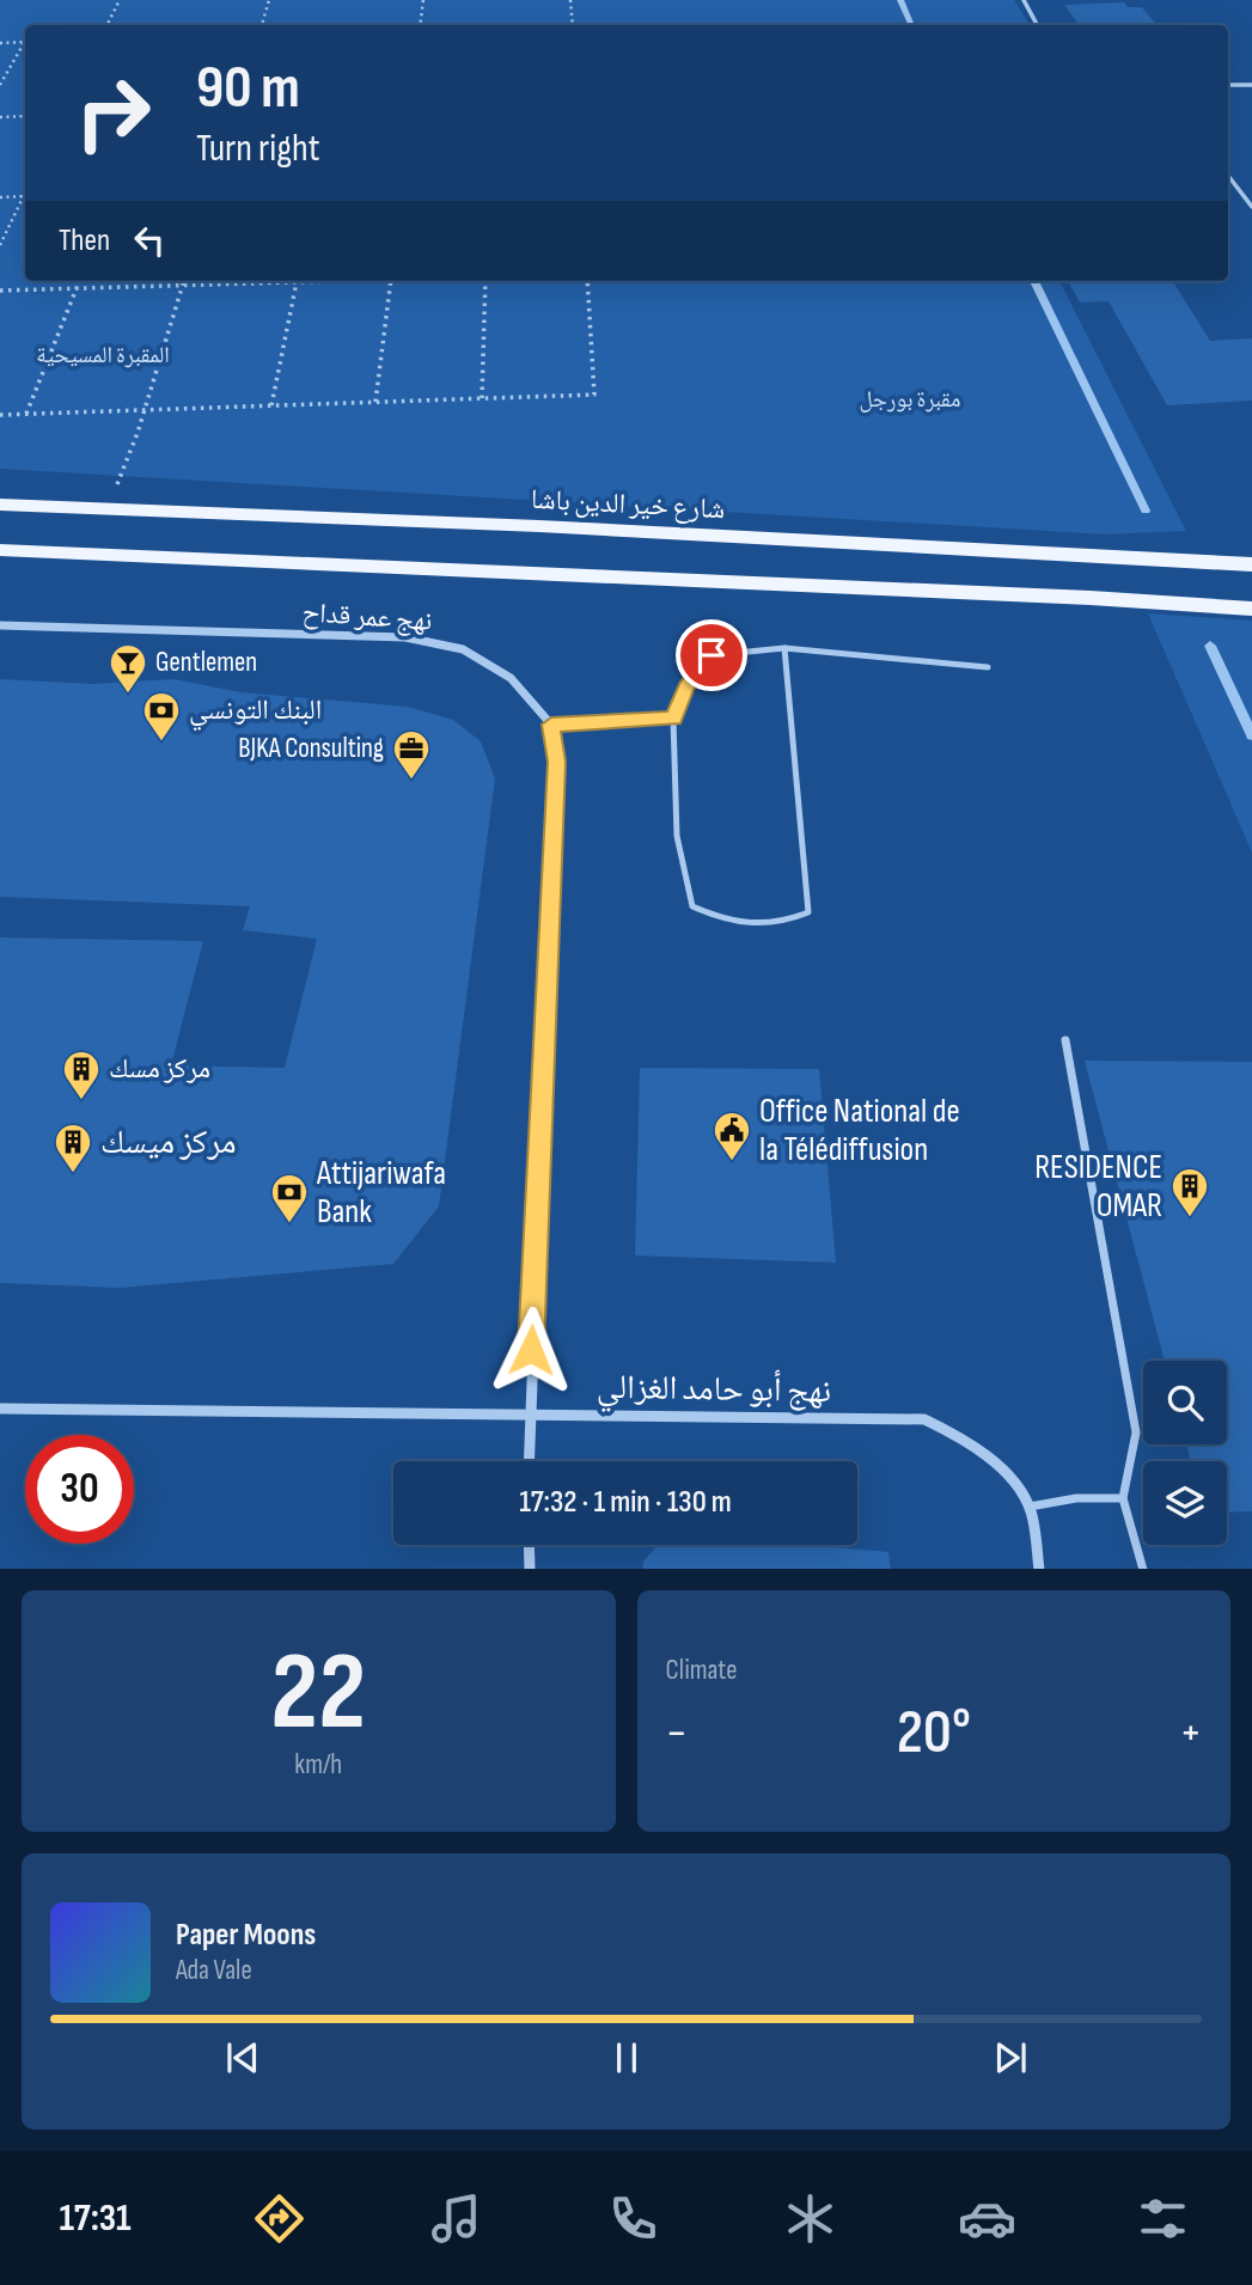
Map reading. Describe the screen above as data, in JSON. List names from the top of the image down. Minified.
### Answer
{"streets":{"main road":["شارع خير الدين باشا"],"street":["نهج عمر قداح","نهج أبو حامد الغزالي"]},"parks":["المقبرة المسيحية","مقبرة بورجل"],"places":{"bar":["Gentlemen"],"bank":["البنك التونسي","Attijariwafa Bank"],"office":["BJKA Consulting"],"building":["مركز مسك","مركز ميسك","RESIDENCE OMAR"],"public building":["Office National de la Télédiffusion"]},"page":{"turn":["90 m","Turn right"],"then":"Then","limit":"30","trip":"17:32 · 1 min · 130 m","tile":[["22","km/h"],"Climate"],"heat":["−","20°","+"],"song":["Paper Moons","Ada Vale"],"tabs":"17:31"}}
